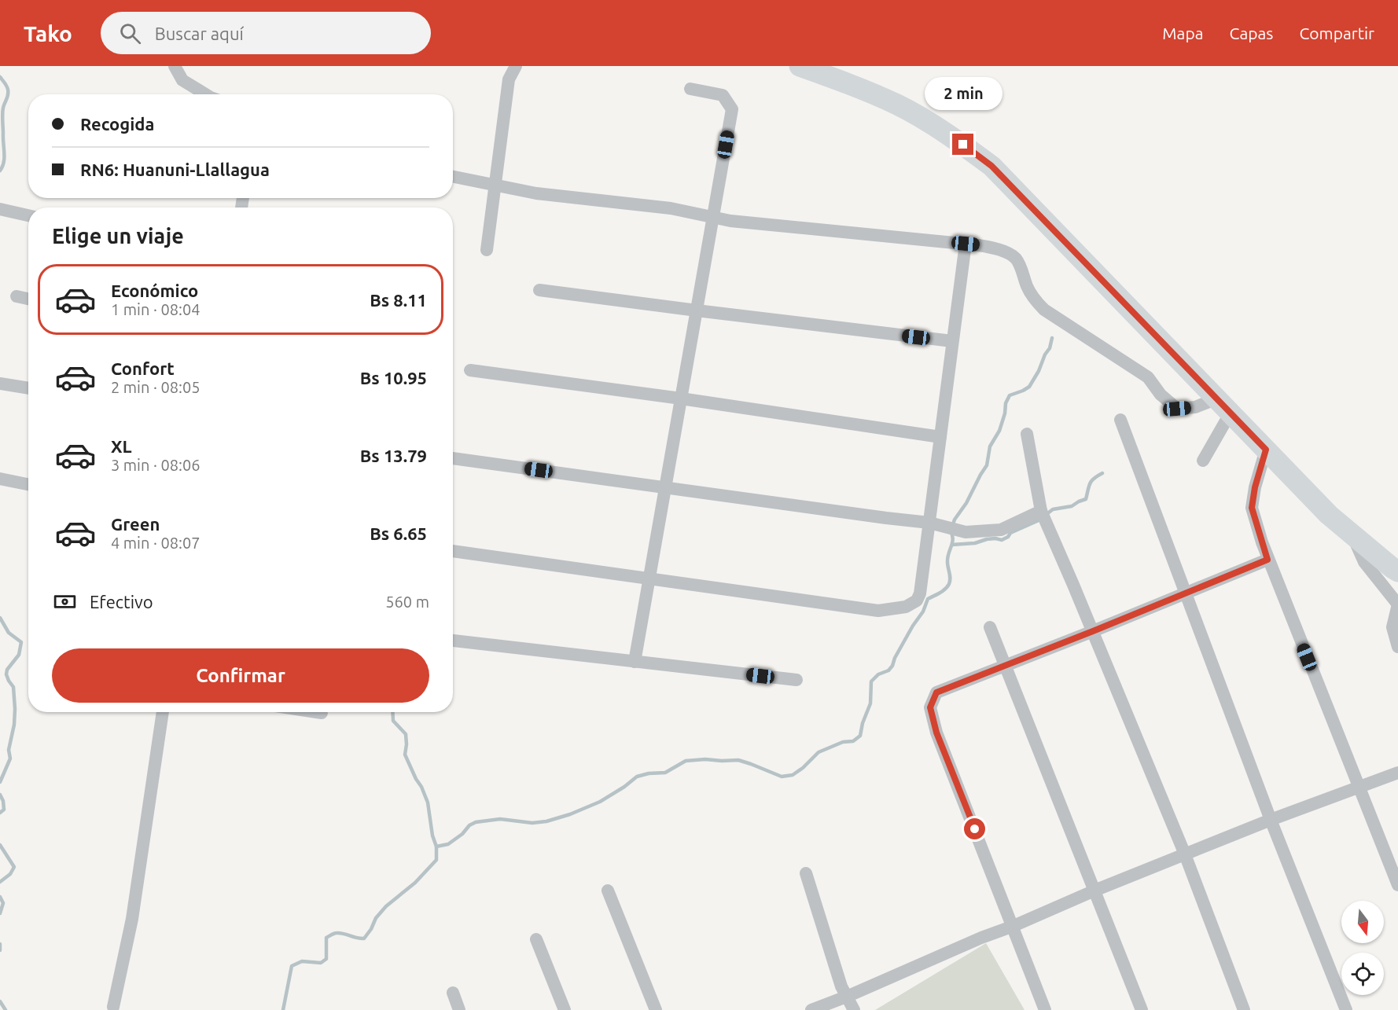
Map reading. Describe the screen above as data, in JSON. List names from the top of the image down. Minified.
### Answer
{"north":"bottom","page":{"header":"Tako","search":"Buscar aquí","nav":["Mapa","Capas","Compartir"],"bubble":"2 min","banner":["Recogida","RN6: Huanuni-Llallagua"],"heading":"Elige un viaje","list":[{"name":"Económico","note":"1 min · 08:04","value":"Bs 8.11"},{"name":"Confort","note":"2 min · 08:05","value":"Bs 10.95"},{"name":"XL","note":"3 min · 08:06","value":"Bs 13.79"},{"name":"Green","note":"4 min · 08:07","value":"Bs 6.65"}],"pay":["Efectivo","560 m"],"buttons":"Confirmar"}}
